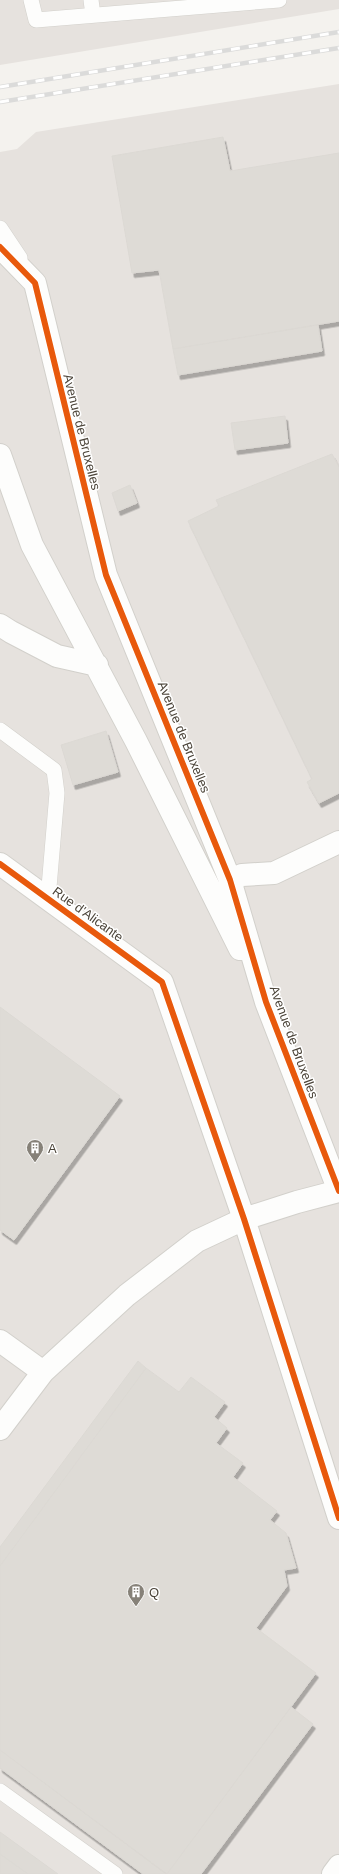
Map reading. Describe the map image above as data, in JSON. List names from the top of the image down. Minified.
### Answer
{"streets":{"street":["Avenue de Bruxelles","Rue d'Alicante"]},"places":{"building":["A","Q"]}}
